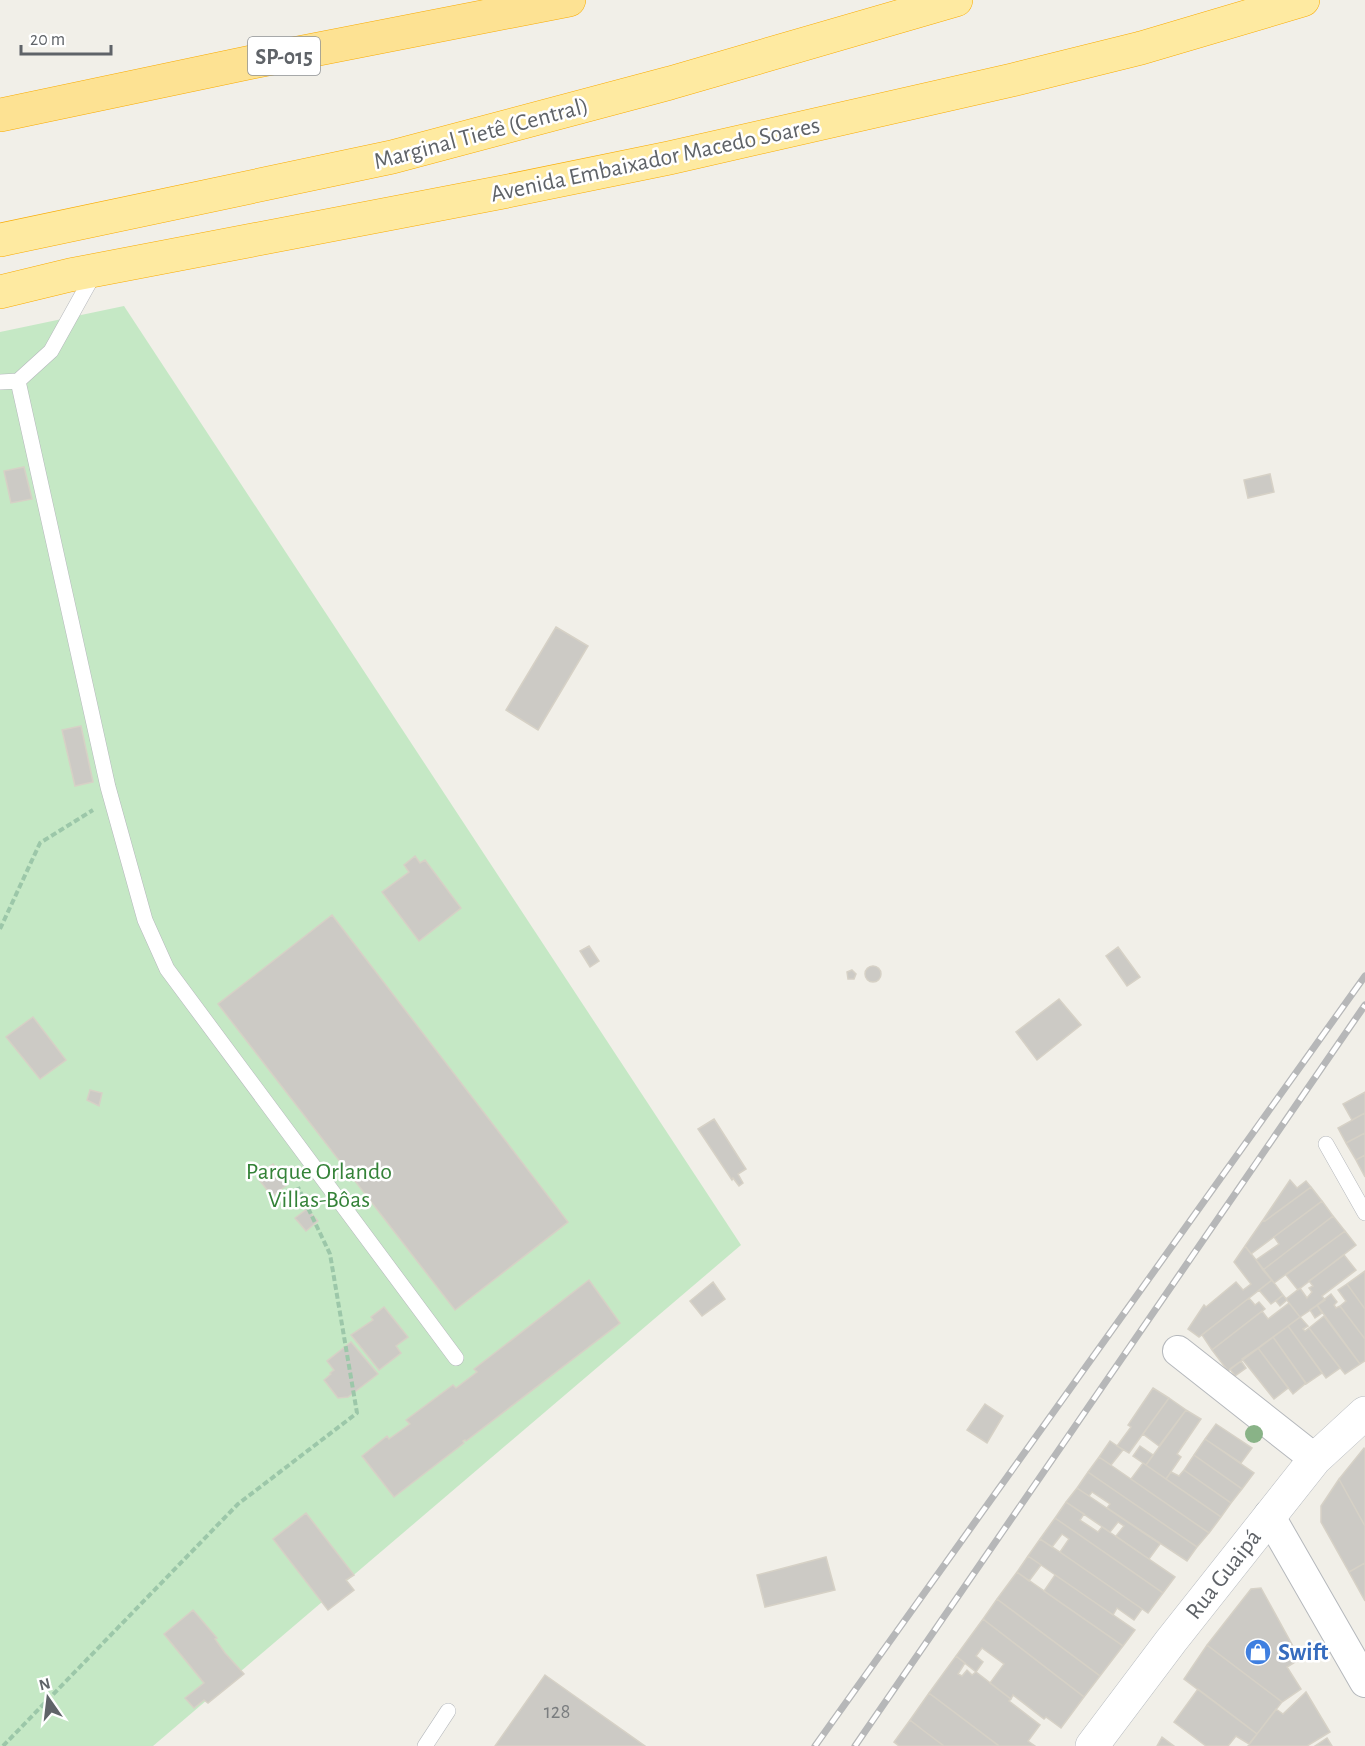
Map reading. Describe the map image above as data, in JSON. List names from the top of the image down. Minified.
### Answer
{"streets":{"highway":["SP-015","Marginal Tietê (Central)","Avenida Embaixador Macedo Soares"],"main road":["Rua Guaipá"]},"parks":["Parque Orlando Villas-Bôas"],"places":{"shop":["Swift"]},"house_numbers":["128"],"scale_bar":"20 m","north":"top"}
